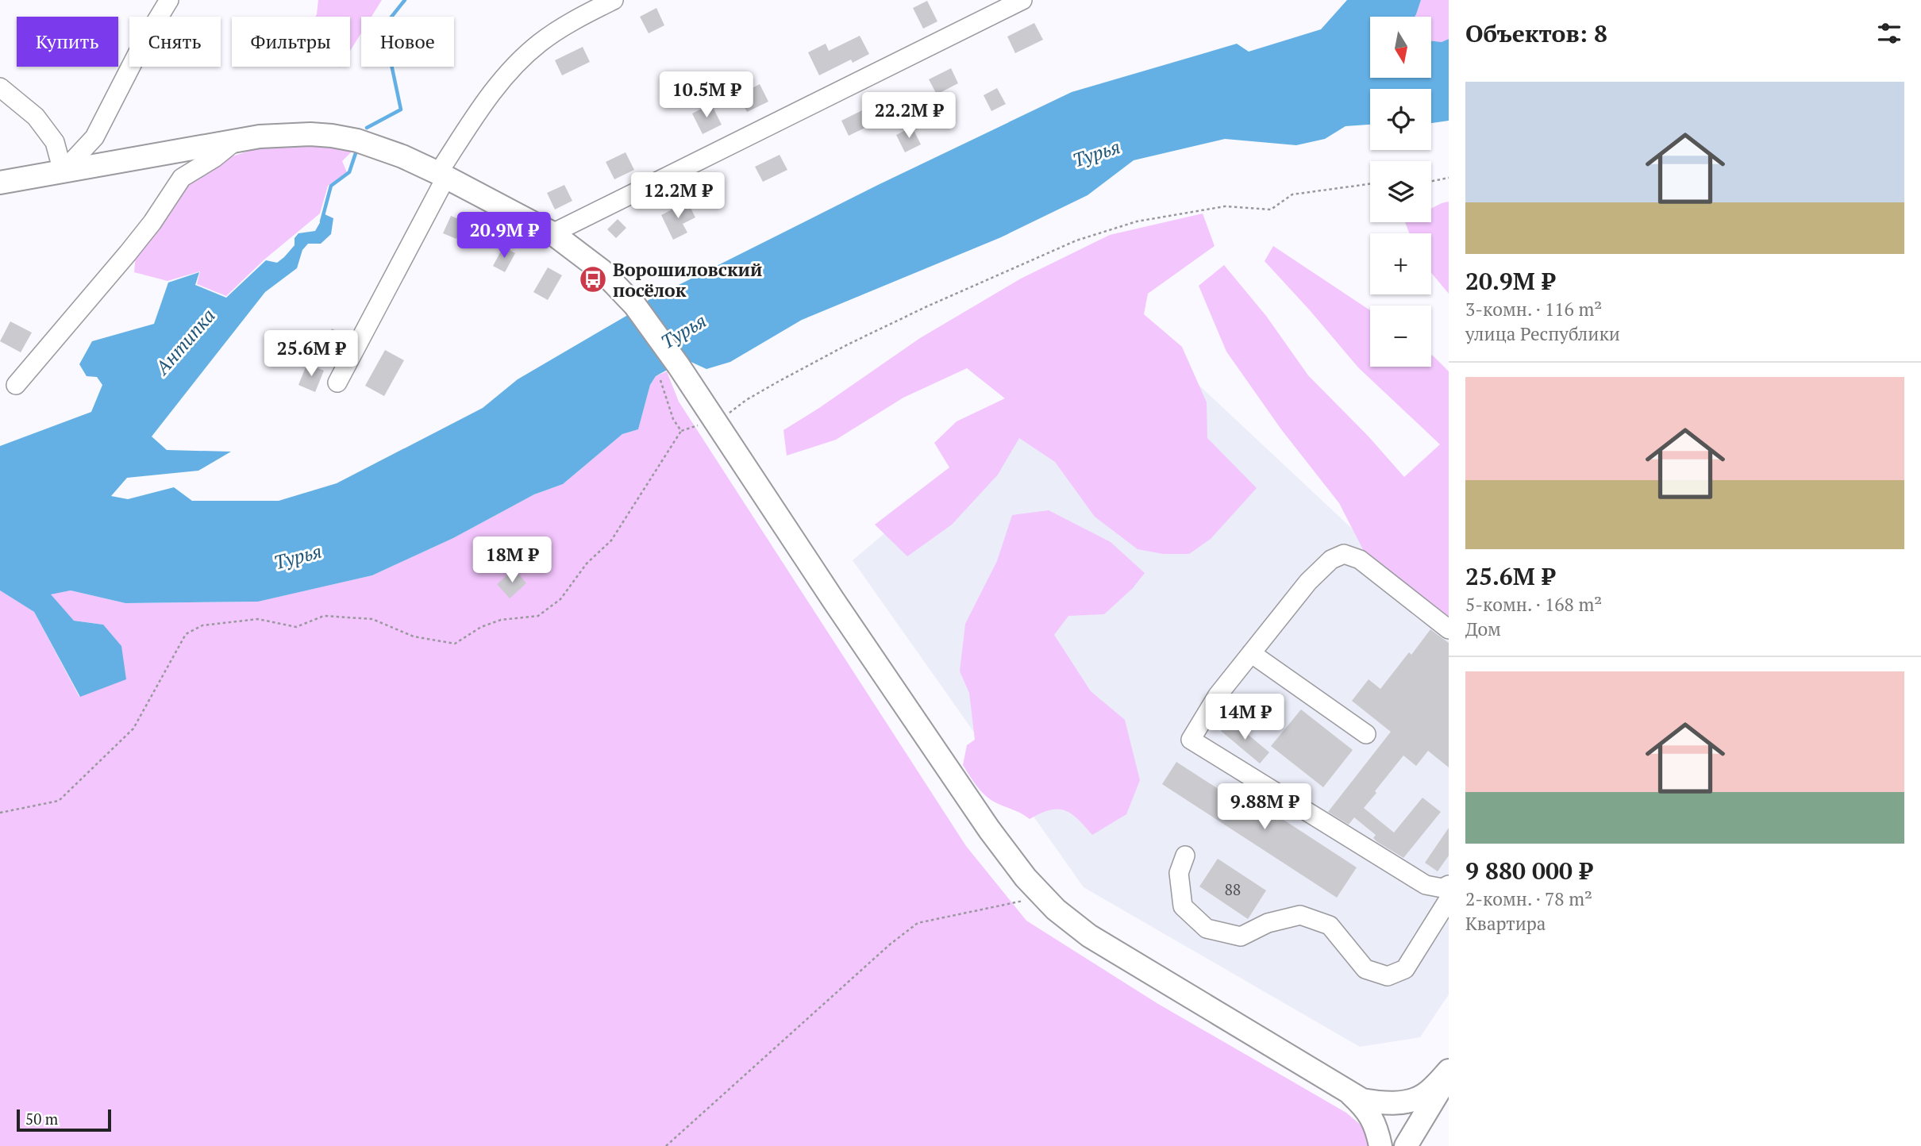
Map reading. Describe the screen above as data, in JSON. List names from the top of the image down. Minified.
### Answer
{"water":["Турья","Антипка"],"places":{"bus stop":["Ворошиловский посёлок"]},"house_numbers":["88"],"scale_bar":"50 m","north":"bottom","page":{"heading":"Объектов: 8","map_buttons":["+","−"],"chip":["Купить","Снять","Фильтры","Новое"],"list":[{"name":"20.9M ₽","note":"3-комн. · 116 m² · улица Республики"},{"name":"25.6M ₽","note":"5-комн. · 168 m² · Дом"},{"name":"9 880 000 ₽","note":"2-комн. · 78 m² · Квартира"}],"price":["10.5M ₽","22.2M ₽","12.2M ₽","20.9M ₽","25.6M ₽","18M ₽","14M ₽","9.88M ₽"],"scale":"50 m"}}
